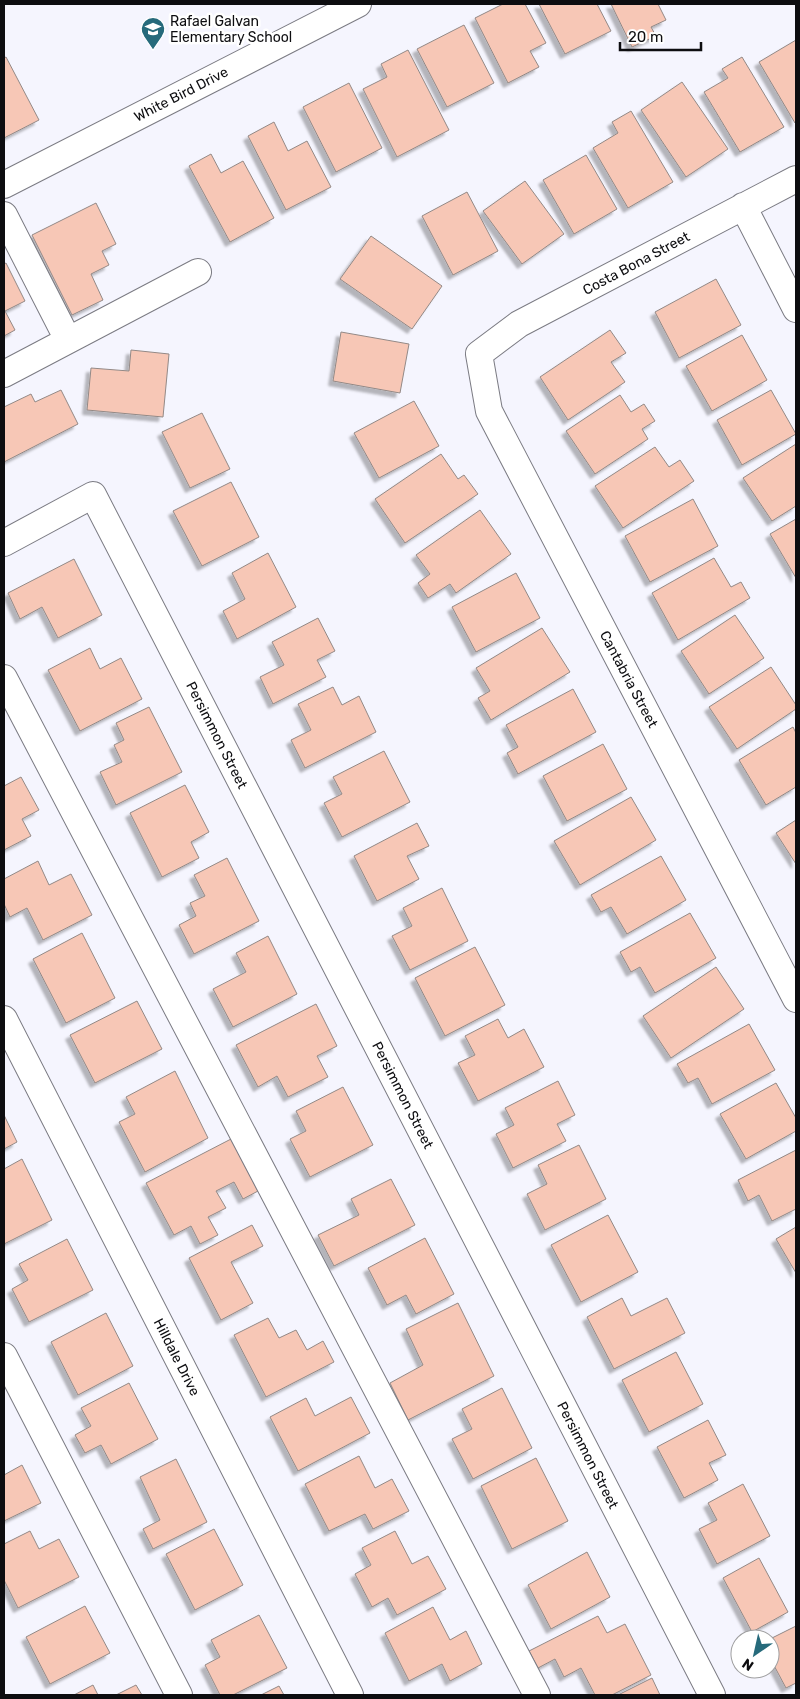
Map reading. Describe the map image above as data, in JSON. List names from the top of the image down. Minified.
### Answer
{"streets":{"street":["White Bird Drive","Costa Bona Street","Cantabria Street","Persimmon Street","Hilldale Drive"]},"crossings":[["Costa Bona Street","Cantabria Street"]],"places":{"school or university":["Rafael Galvan Elementary School"]},"scale_bar":"20 m","north":"bottom left"}
